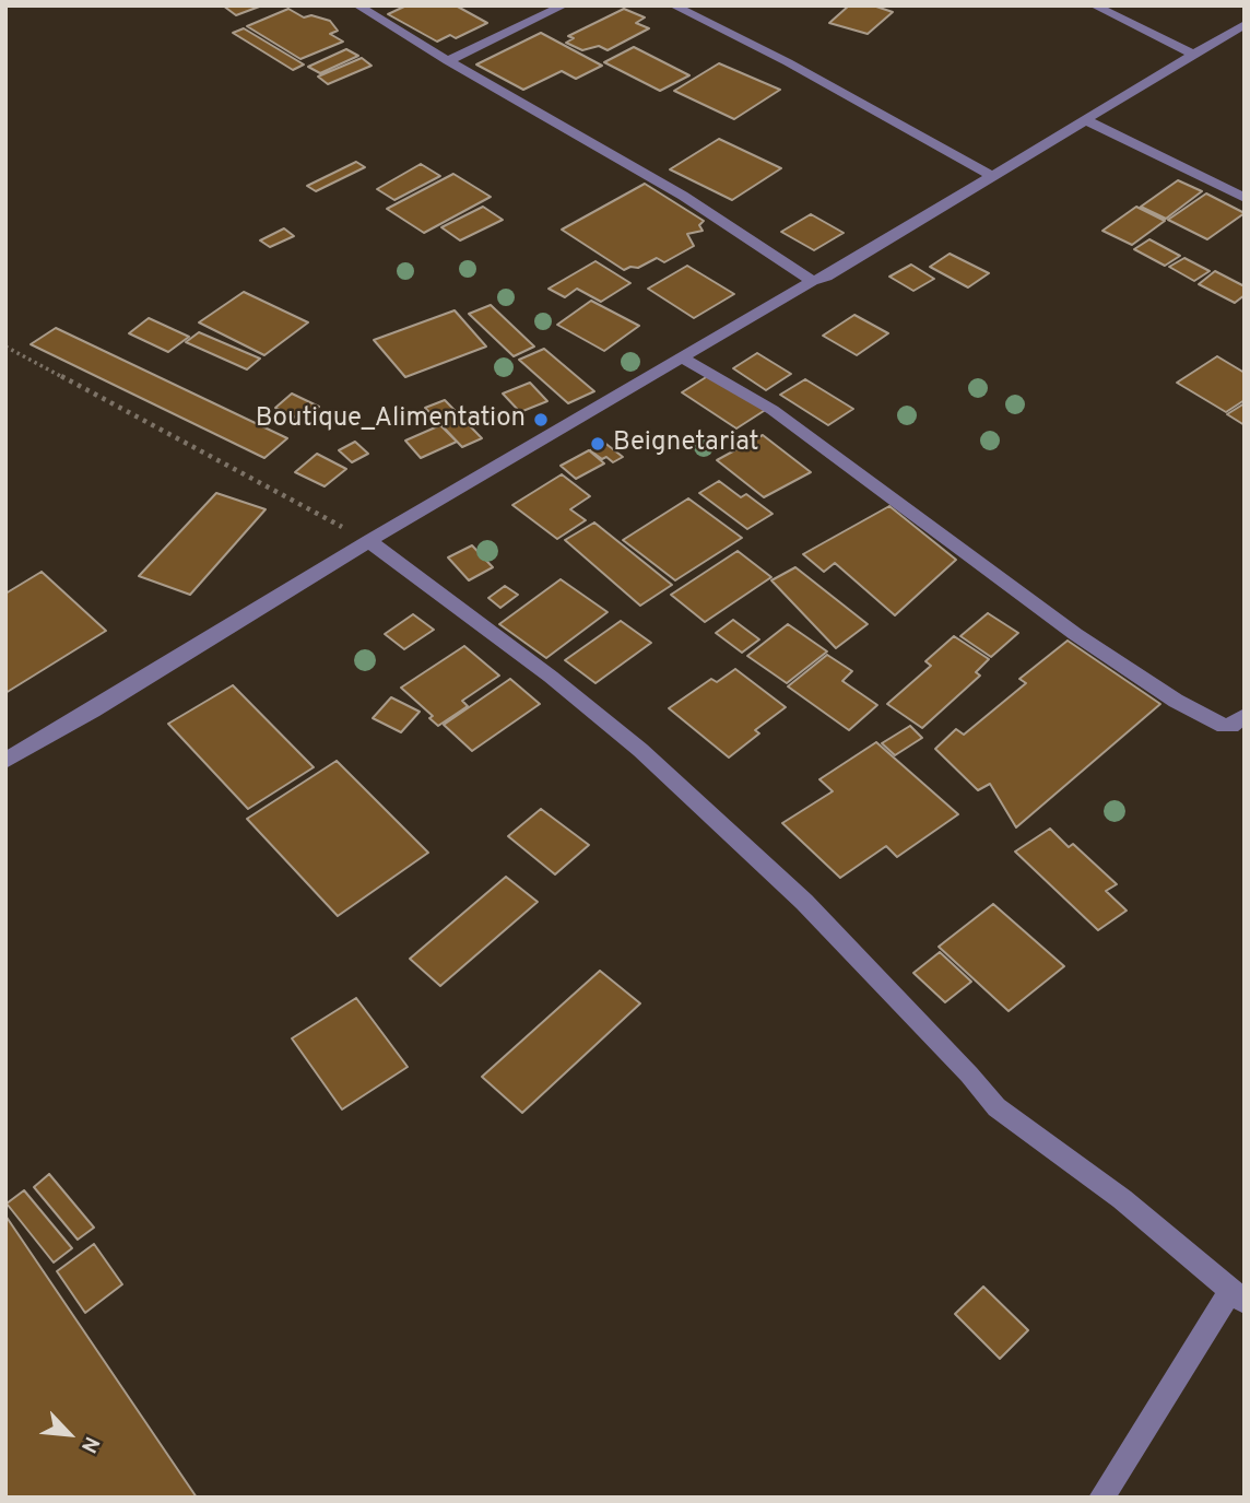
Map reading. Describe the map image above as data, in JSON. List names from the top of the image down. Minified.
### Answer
{"places":["Boutique_Alimentation","Beignetariat"],"north":"bottom right"}
